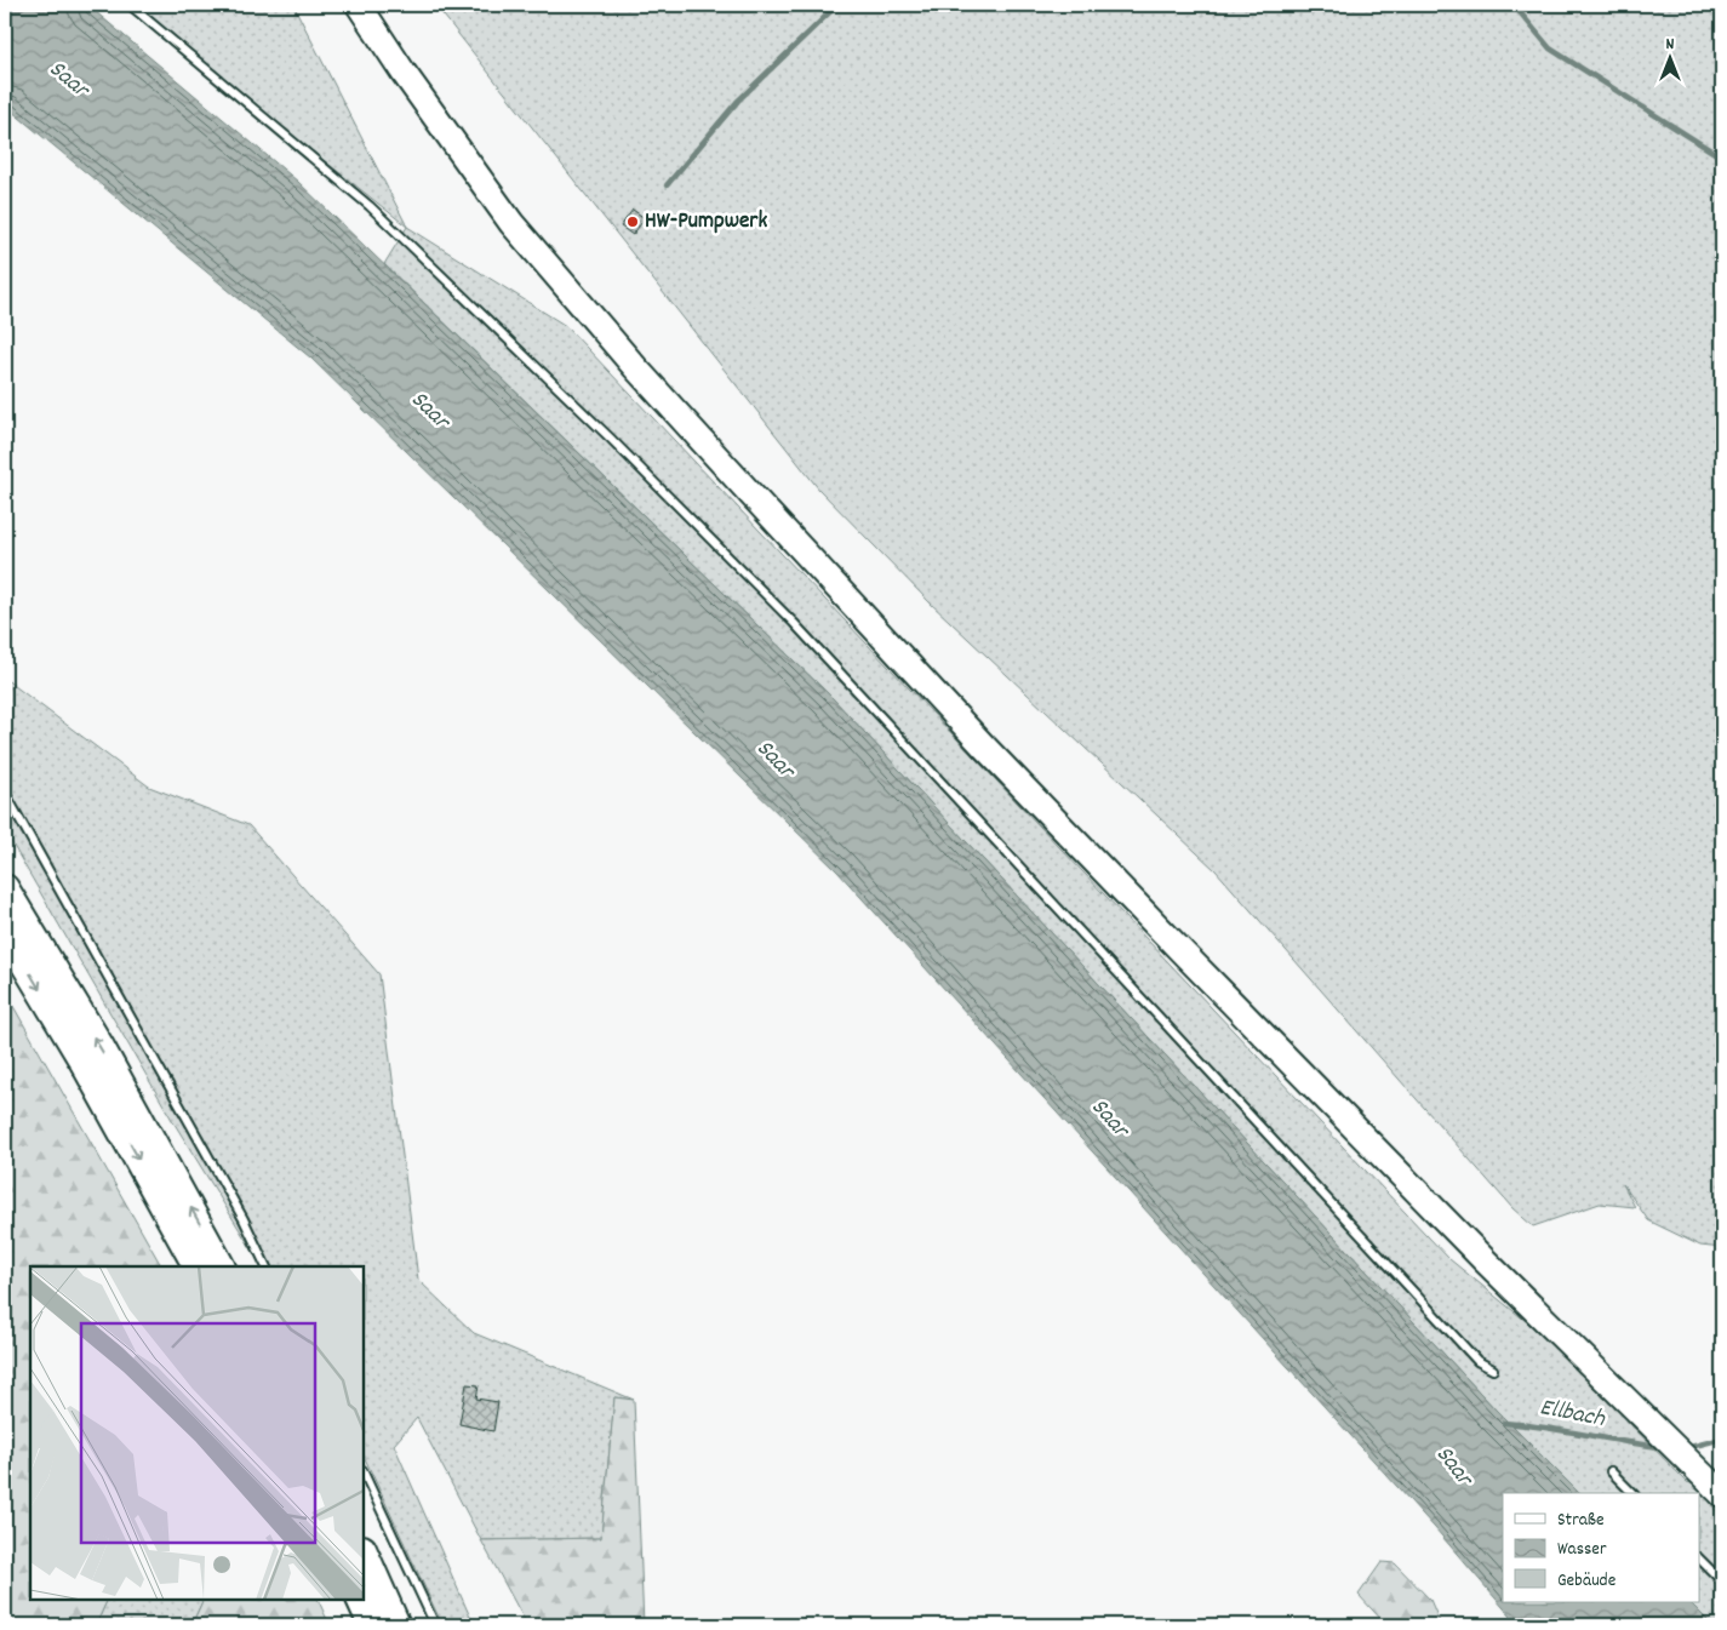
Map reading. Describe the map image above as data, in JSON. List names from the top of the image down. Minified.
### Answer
{"water":["Saar","Ellbach"],"places":["HW-Pumpwerk"],"legend":["Straße","Wasser","Gebäude"],"north":"top"}
